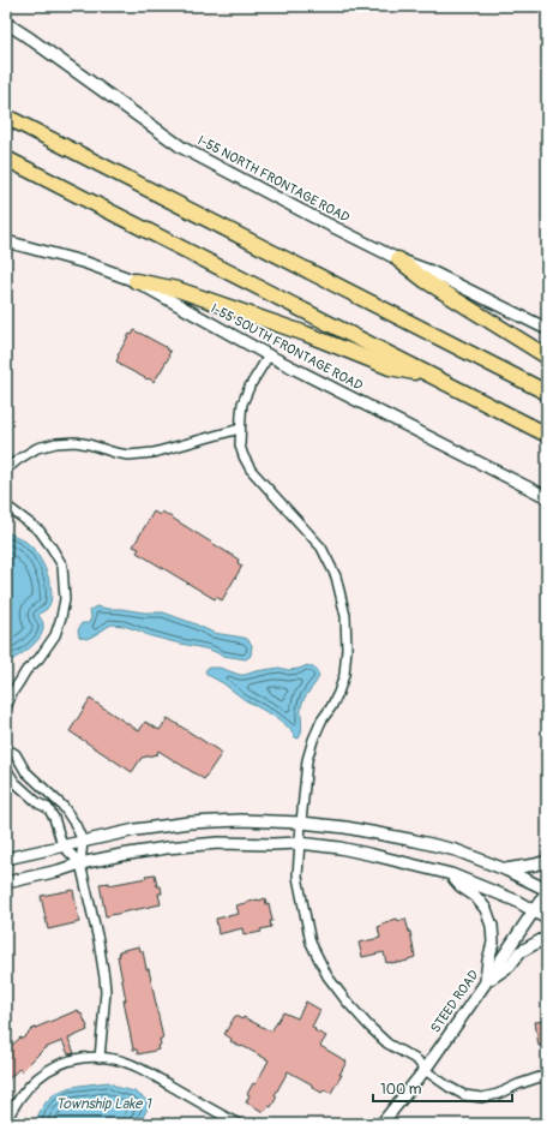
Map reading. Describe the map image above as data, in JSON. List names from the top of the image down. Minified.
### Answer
{"streets":{"street":["I-55 NORTH FRONTAGE ROAD","I-55 SOUTH FRONTAGE ROAD","STEED ROAD"]},"water":["Township Lake 1"],"scale_bar":"100 m"}
